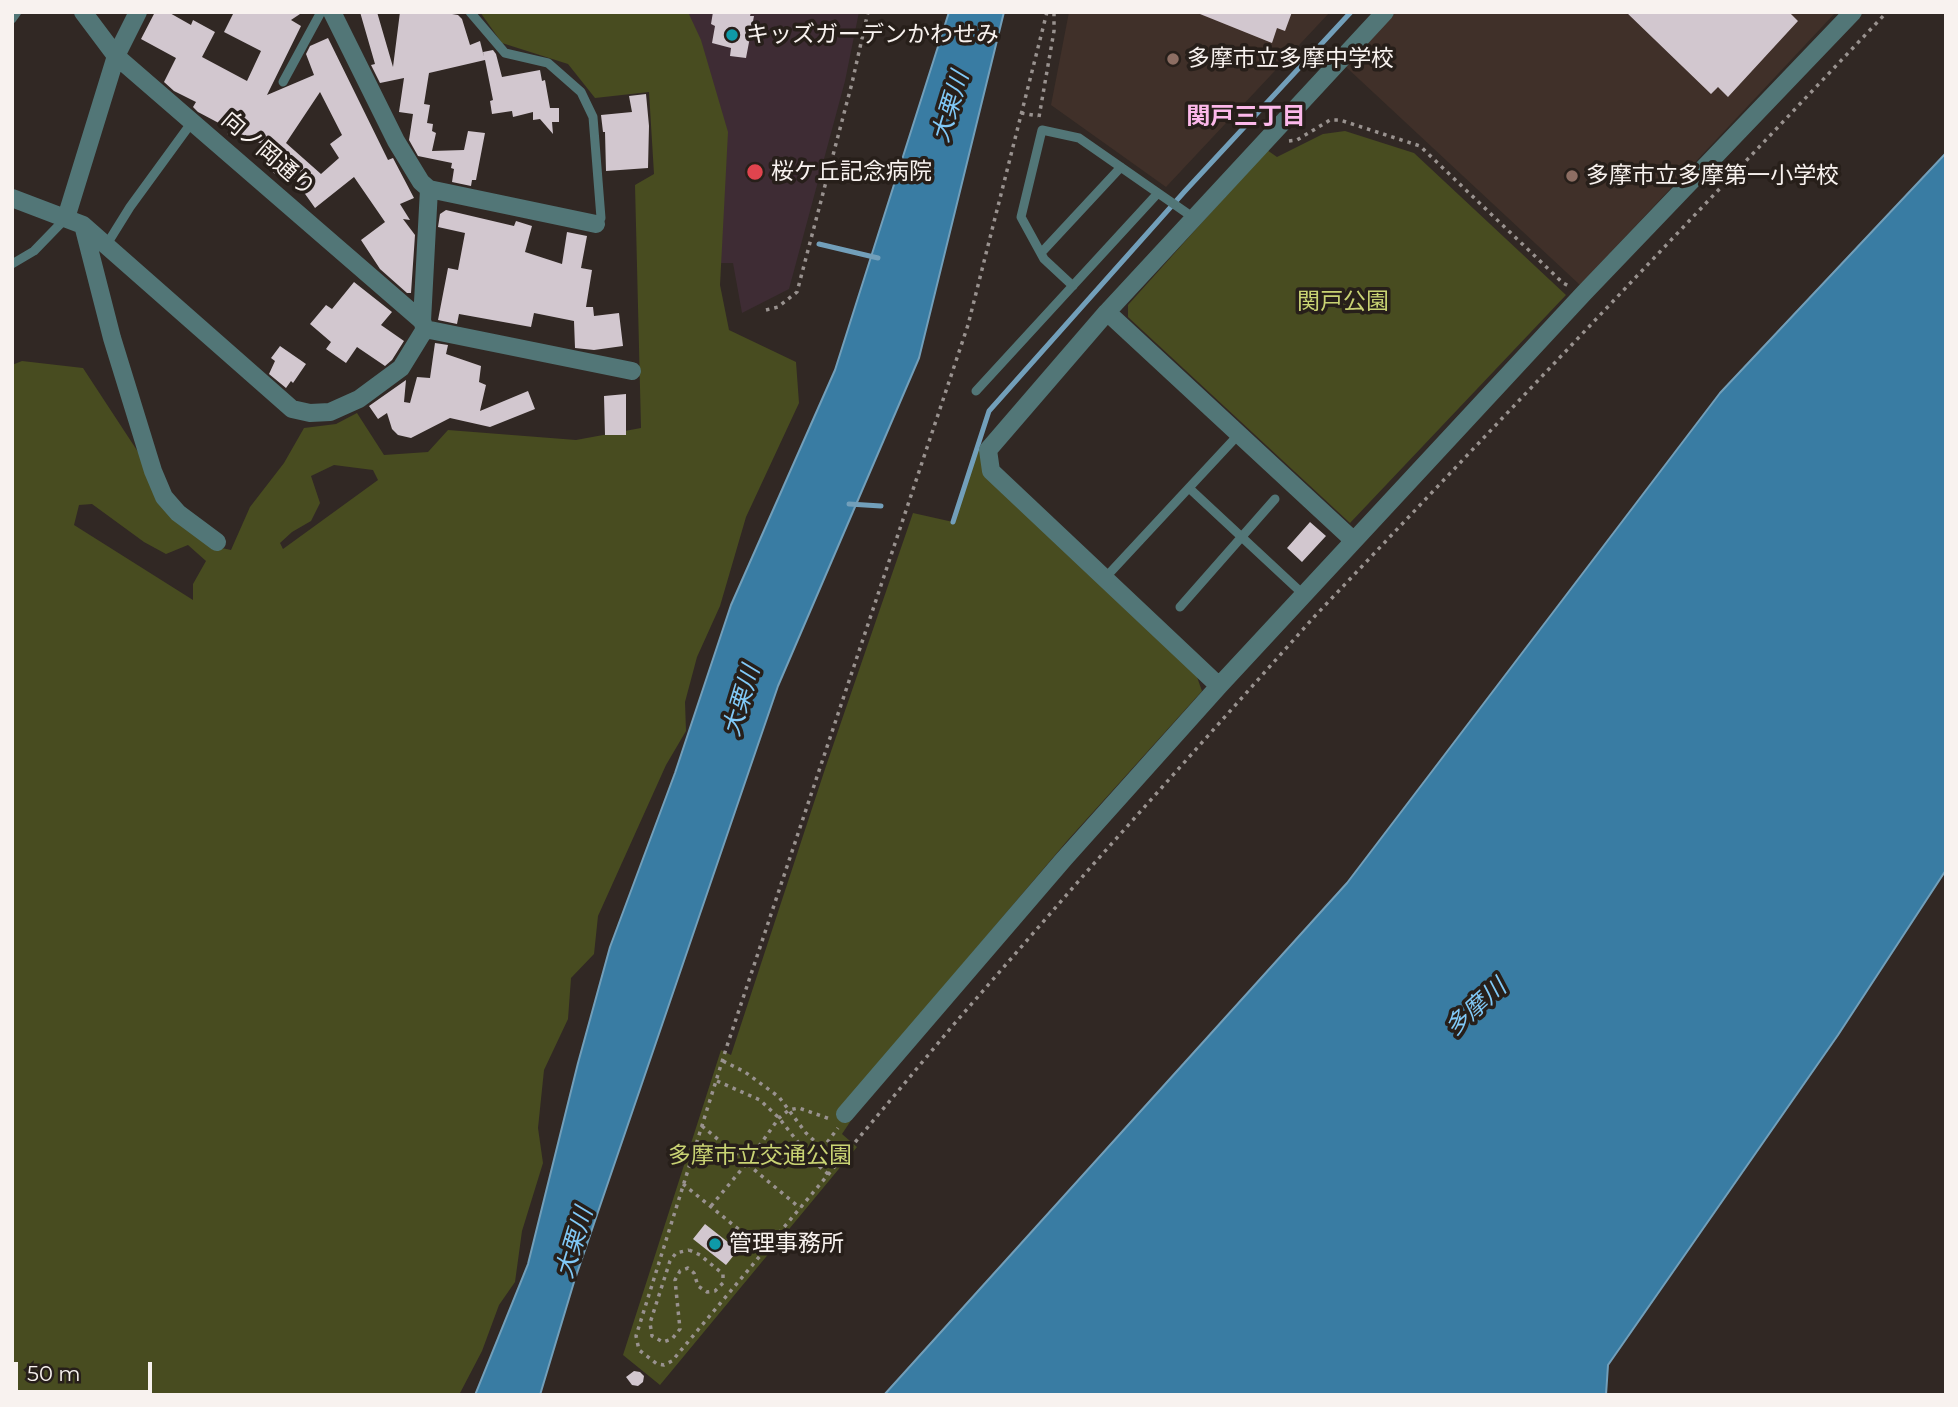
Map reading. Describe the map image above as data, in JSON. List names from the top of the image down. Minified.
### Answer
{"streets":{"street":["向ノ岡通り"]},"districts":["関戸三丁目"],"water":["大栗川","多摩川"],"parks":["関戸公園","多摩市立交通公園"],"places":["キッズガーデンかわせみ","多摩市立多摩中学校","桜ケ丘記念病院","多摩市立多摩第一小学校","管理事務所"],"scale_bar":"50 m"}
